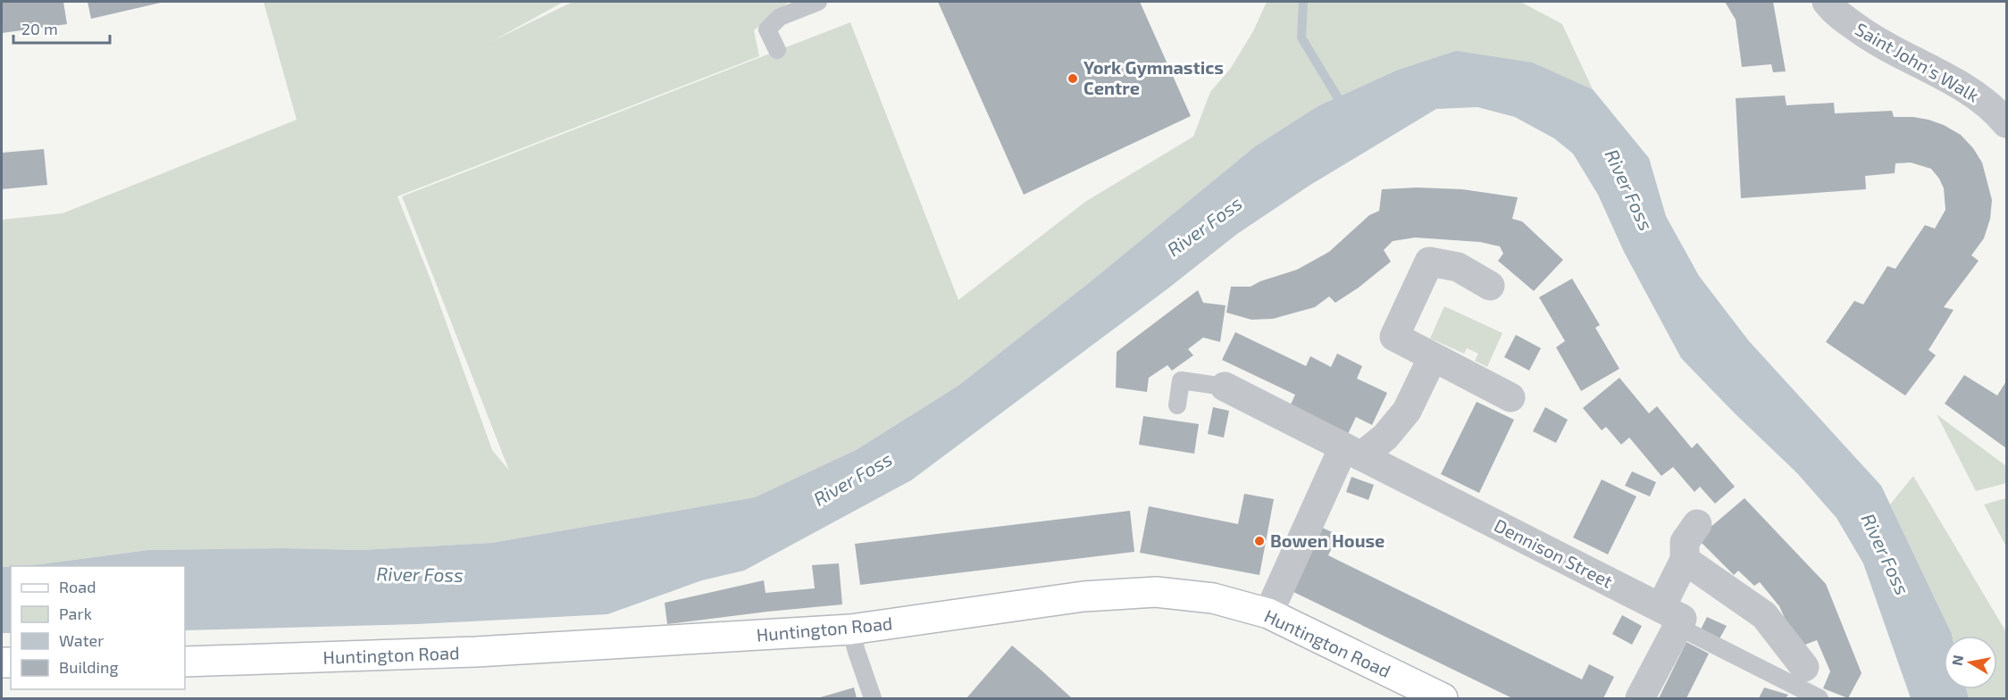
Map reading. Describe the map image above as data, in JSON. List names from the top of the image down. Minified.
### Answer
{"streets":{"street":["Saint John's Walk","Dennison Street","Huntington Road"]},"water":["River Foss"],"places":["York Gymnastics Centre","Bowen House"],"legend":["Road","Park","Water","Building"],"scale_bar":"20 m","north":"left"}
